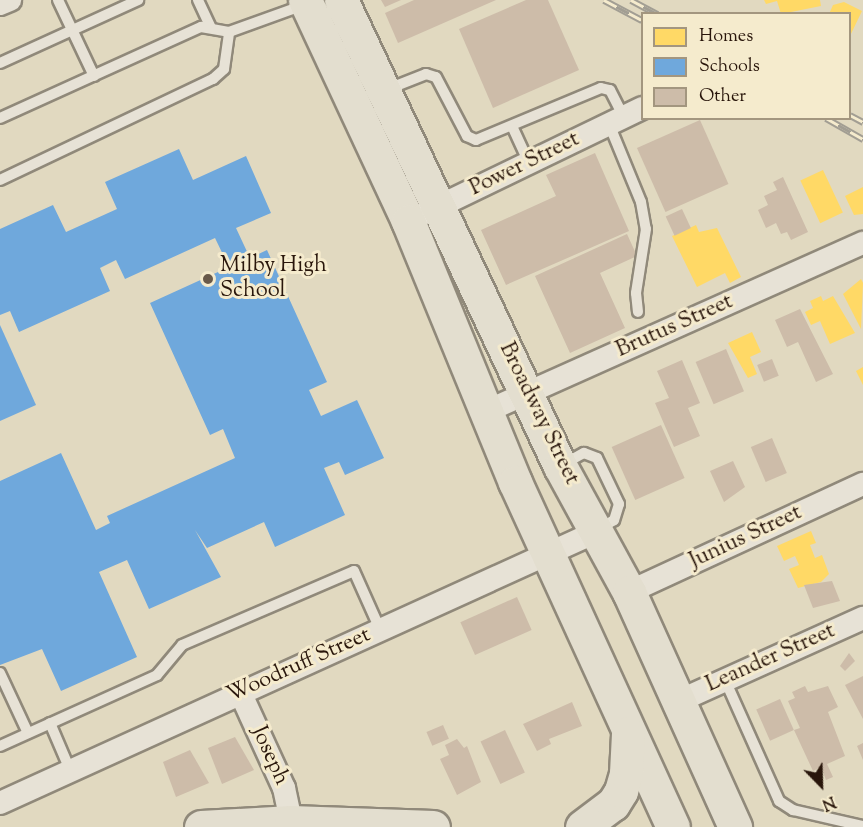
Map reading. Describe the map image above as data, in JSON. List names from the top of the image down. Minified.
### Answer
{"streets":{"main road":["Broadway Street"],"street":["Power Street","Brutus Street","Junius Street","Leander Street","Woodruff Street","Joseph"]},"crossings":[["Power Street","Broadway Street"],["Brutus Street","Broadway Street"],["Broadway Street","Junius Street"],["Broadway Street","Leander Street"],["Broadway Street","Woodruff Street"],["Woodruff Street","Joseph"]],"places":["Milby High School"],"legend":["Homes","Schools","Other"],"north":"bottom right"}
